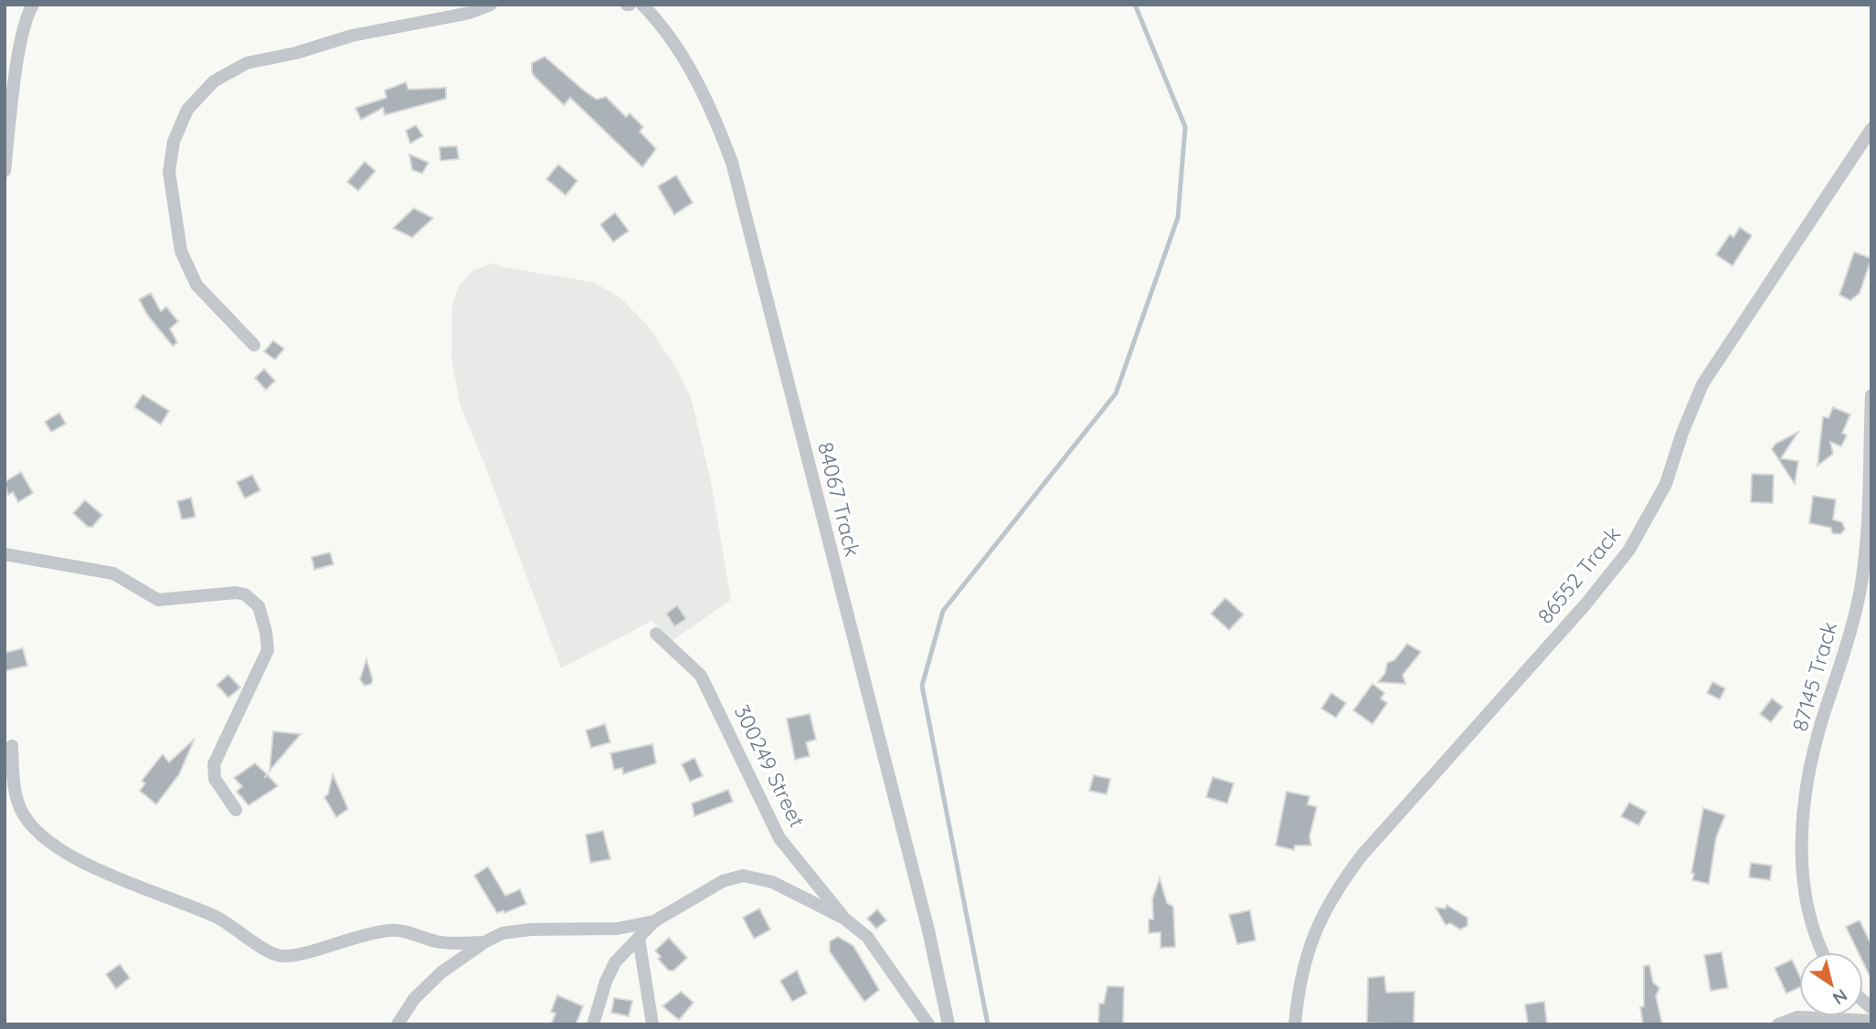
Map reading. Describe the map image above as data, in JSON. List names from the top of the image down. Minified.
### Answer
{"streets":{"street":["84067 Track","86552 Track","87145 Track","300249 Street"]},"north":"bottom right"}
